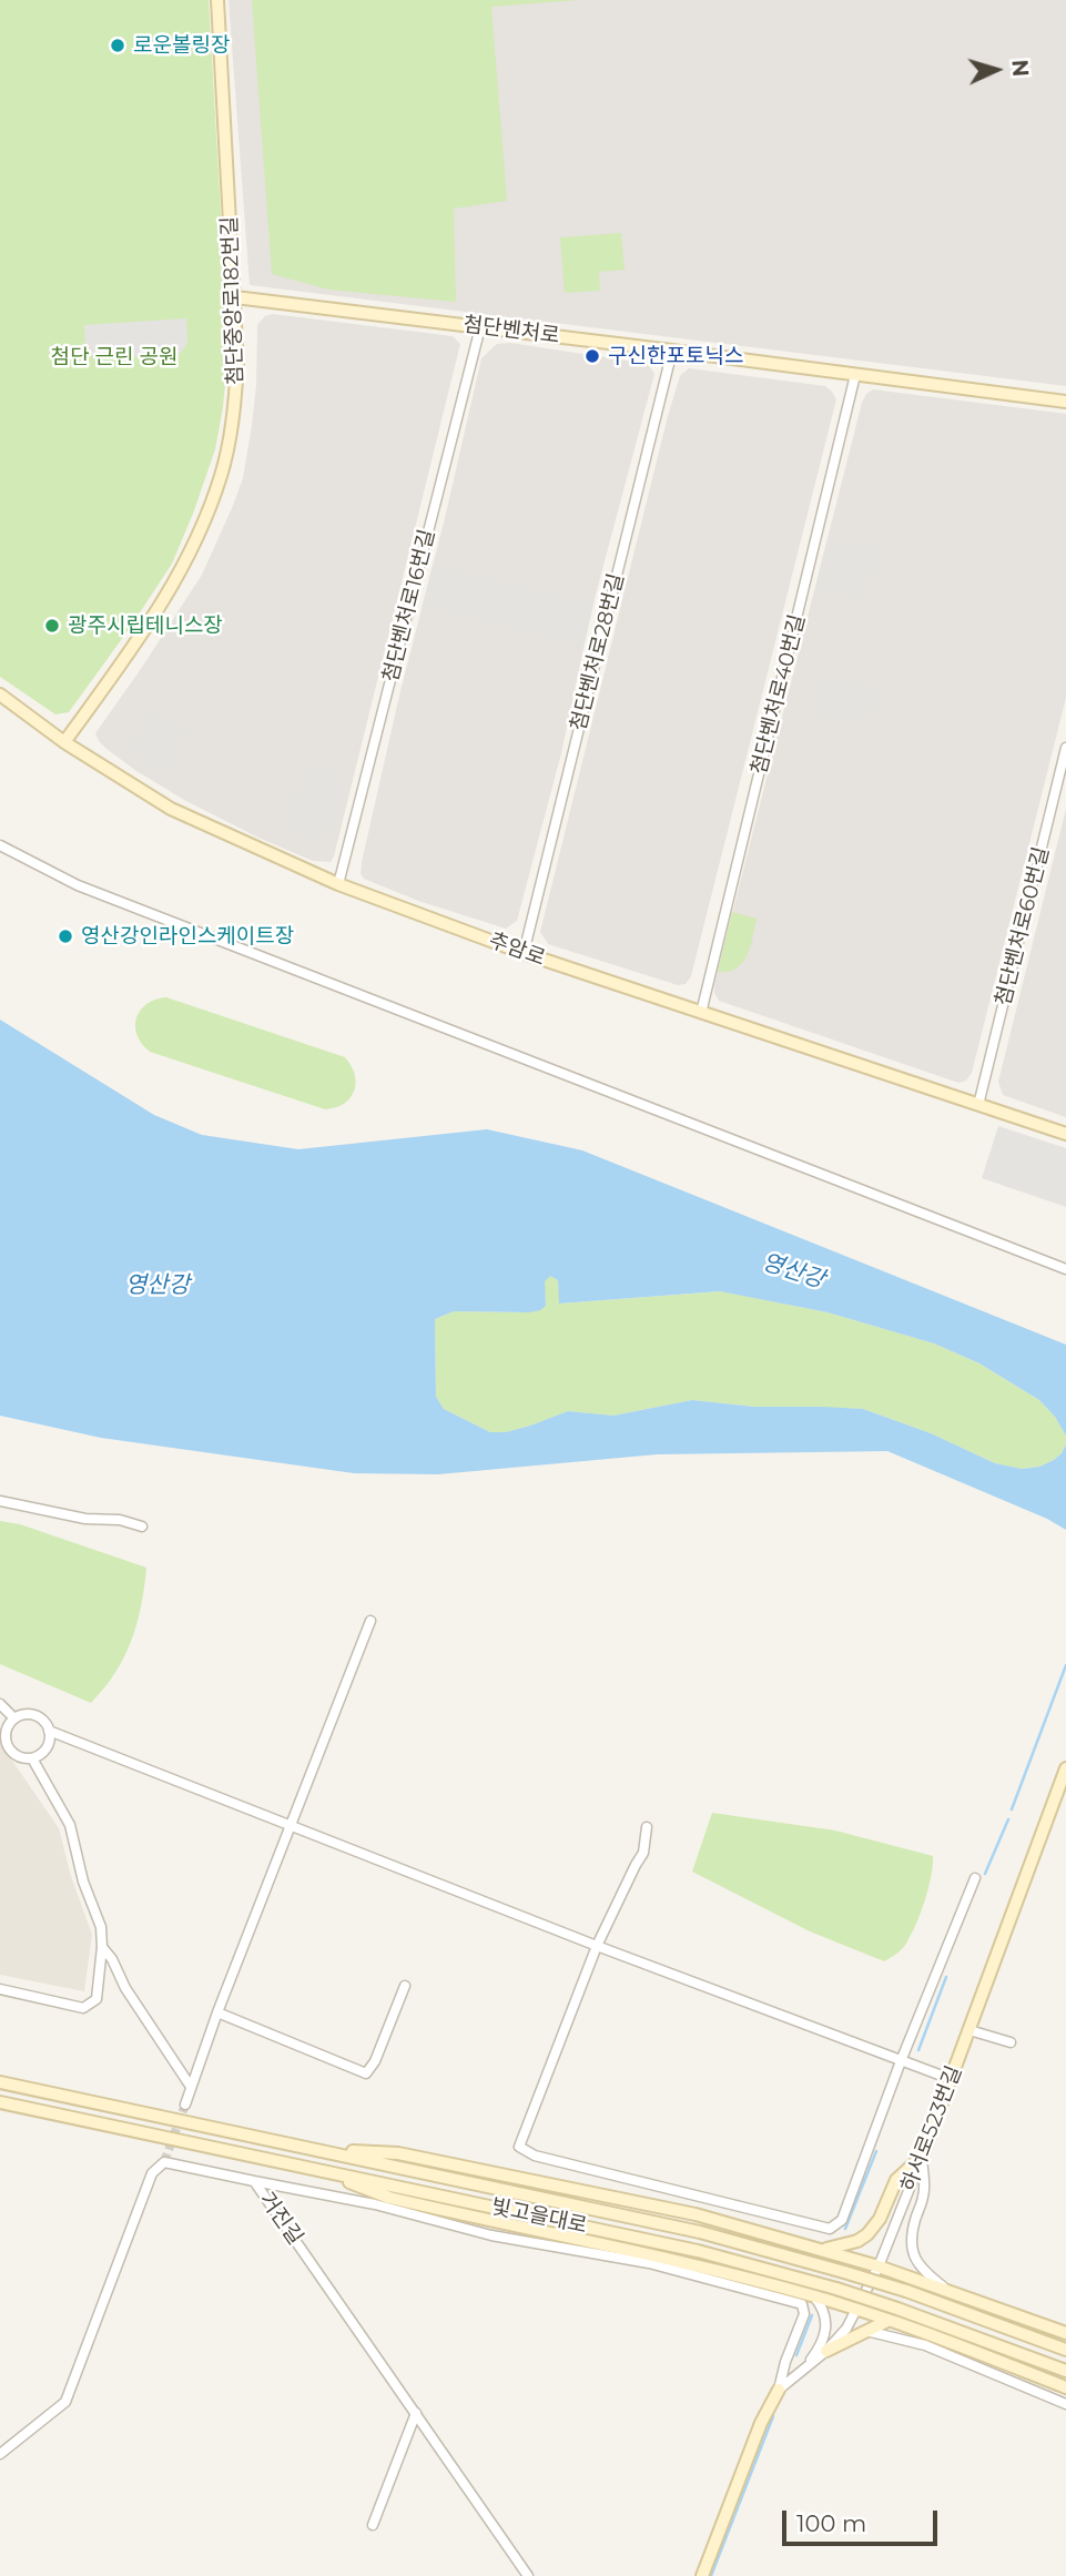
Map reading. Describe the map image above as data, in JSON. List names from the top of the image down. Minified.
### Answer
{"streets":{"main road":["첨단중앙로182번길","첨단벤처로","추암로","하서로523번길","빛고을대로"],"street":["첨단벤처로16번길","첨단벤처로28번길","첨단벤처로40번길","첨단벤처로60번길","거진길"]},"crossings":[["첨단중앙로182번길","첨단벤처로"],["첨단중앙로182번길","추암로"],["첨단벤처로","첨단벤처로16번길"],["첨단벤처로","첨단벤처로28번길"],["첨단벤처로","첨단벤처로40번길"],["첨단벤처로16번길","추암로"],["첨단벤처로28번길","추암로"],["첨단벤처로40번길","추암로"],["첨단벤처로60번길","추암로"]],"water":["영산강"],"parks":["첨단 근린 공원"],"places":["로운볼링장","구신한포토닉스","광주시립테니스장","영산강인라인스케이트장"],"scale_bar":"100 m","north":"right"}
